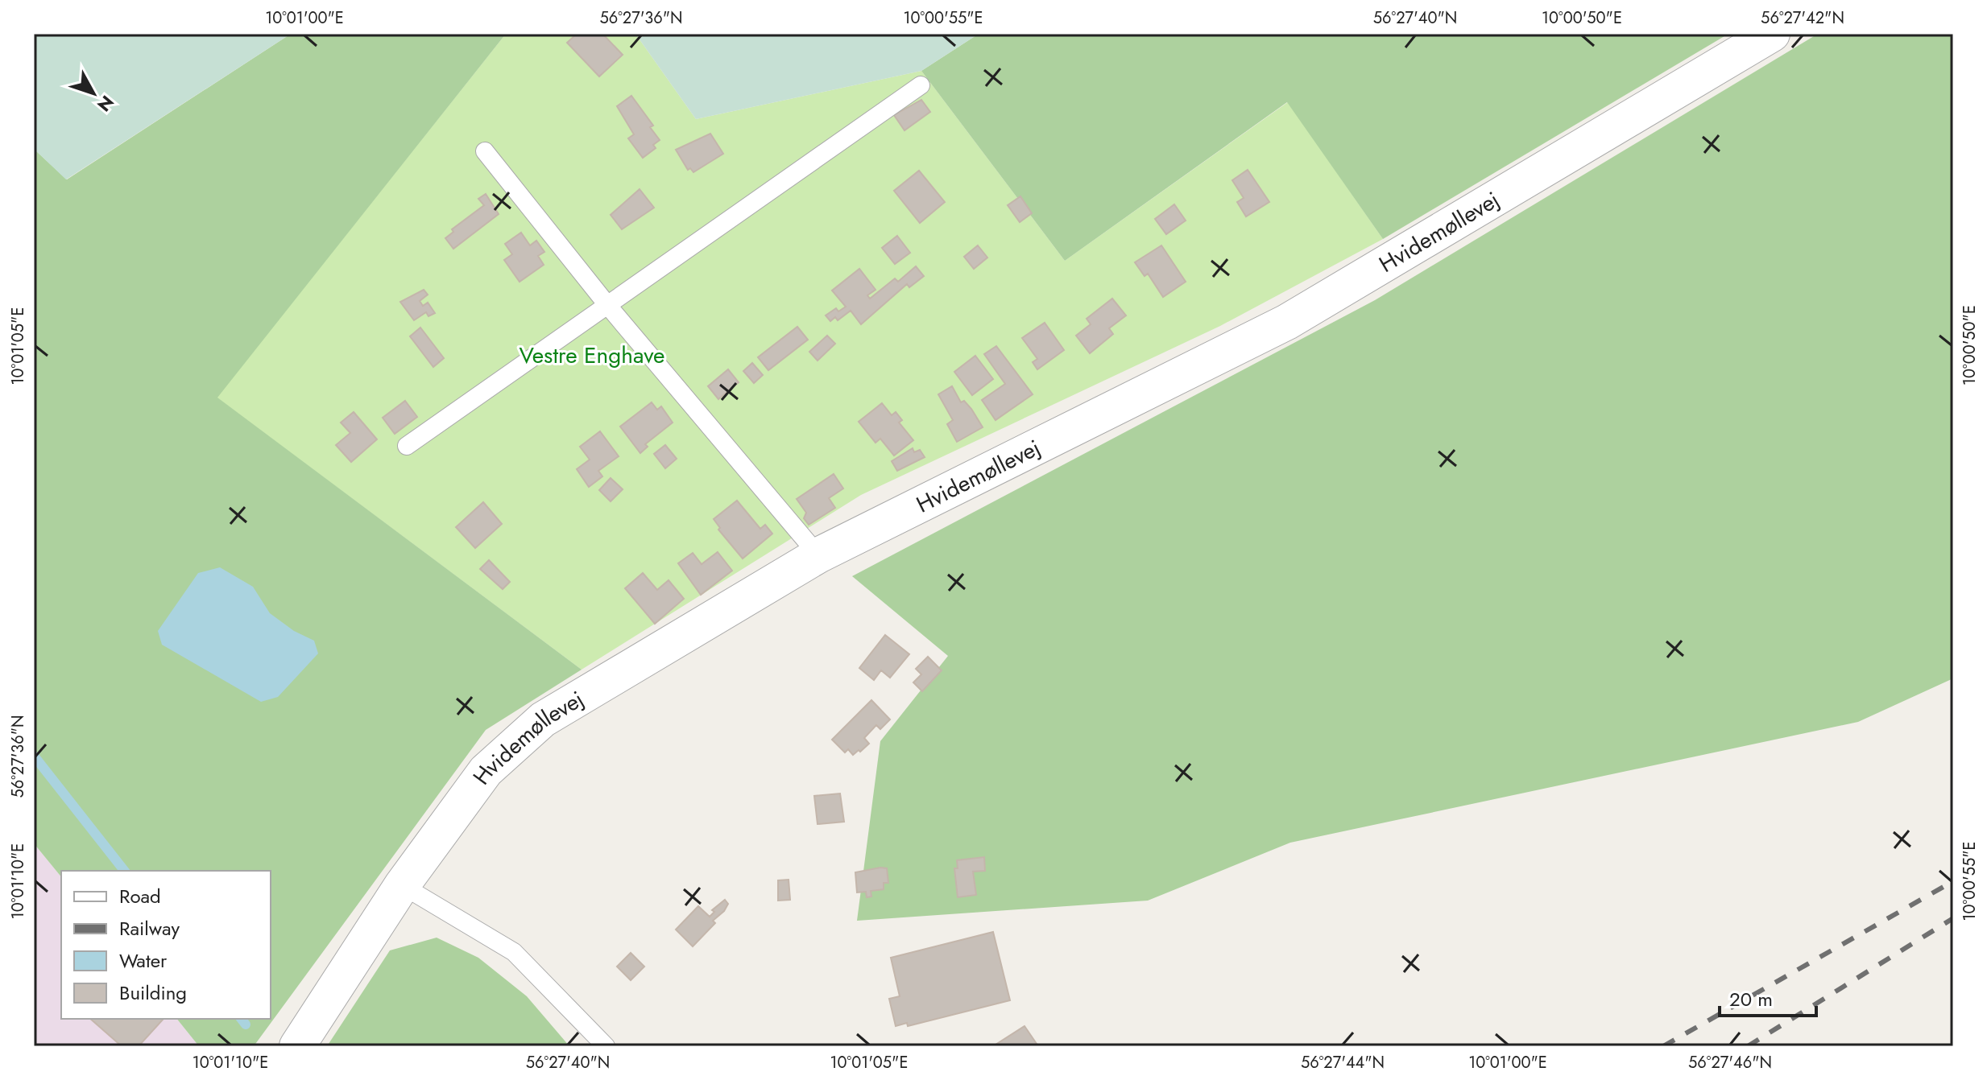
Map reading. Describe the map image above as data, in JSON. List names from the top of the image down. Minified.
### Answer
{"streets":{"street":["Hvidemøllevej"]},"parks":["Vestre Enghave"],"legend":["Road","Railway","Water","Building"],"scale_bar":"20 m","north":"bottom right","coordinates":["10°01'00\"E","56°27'36\"N","10°00'55\"E","56°27'40\"N","10°00'50\"E","56°27'42\"N","10°01'05\"E","10°01'10\"E","56°27'44\"N","56°27'46\"N"]}
